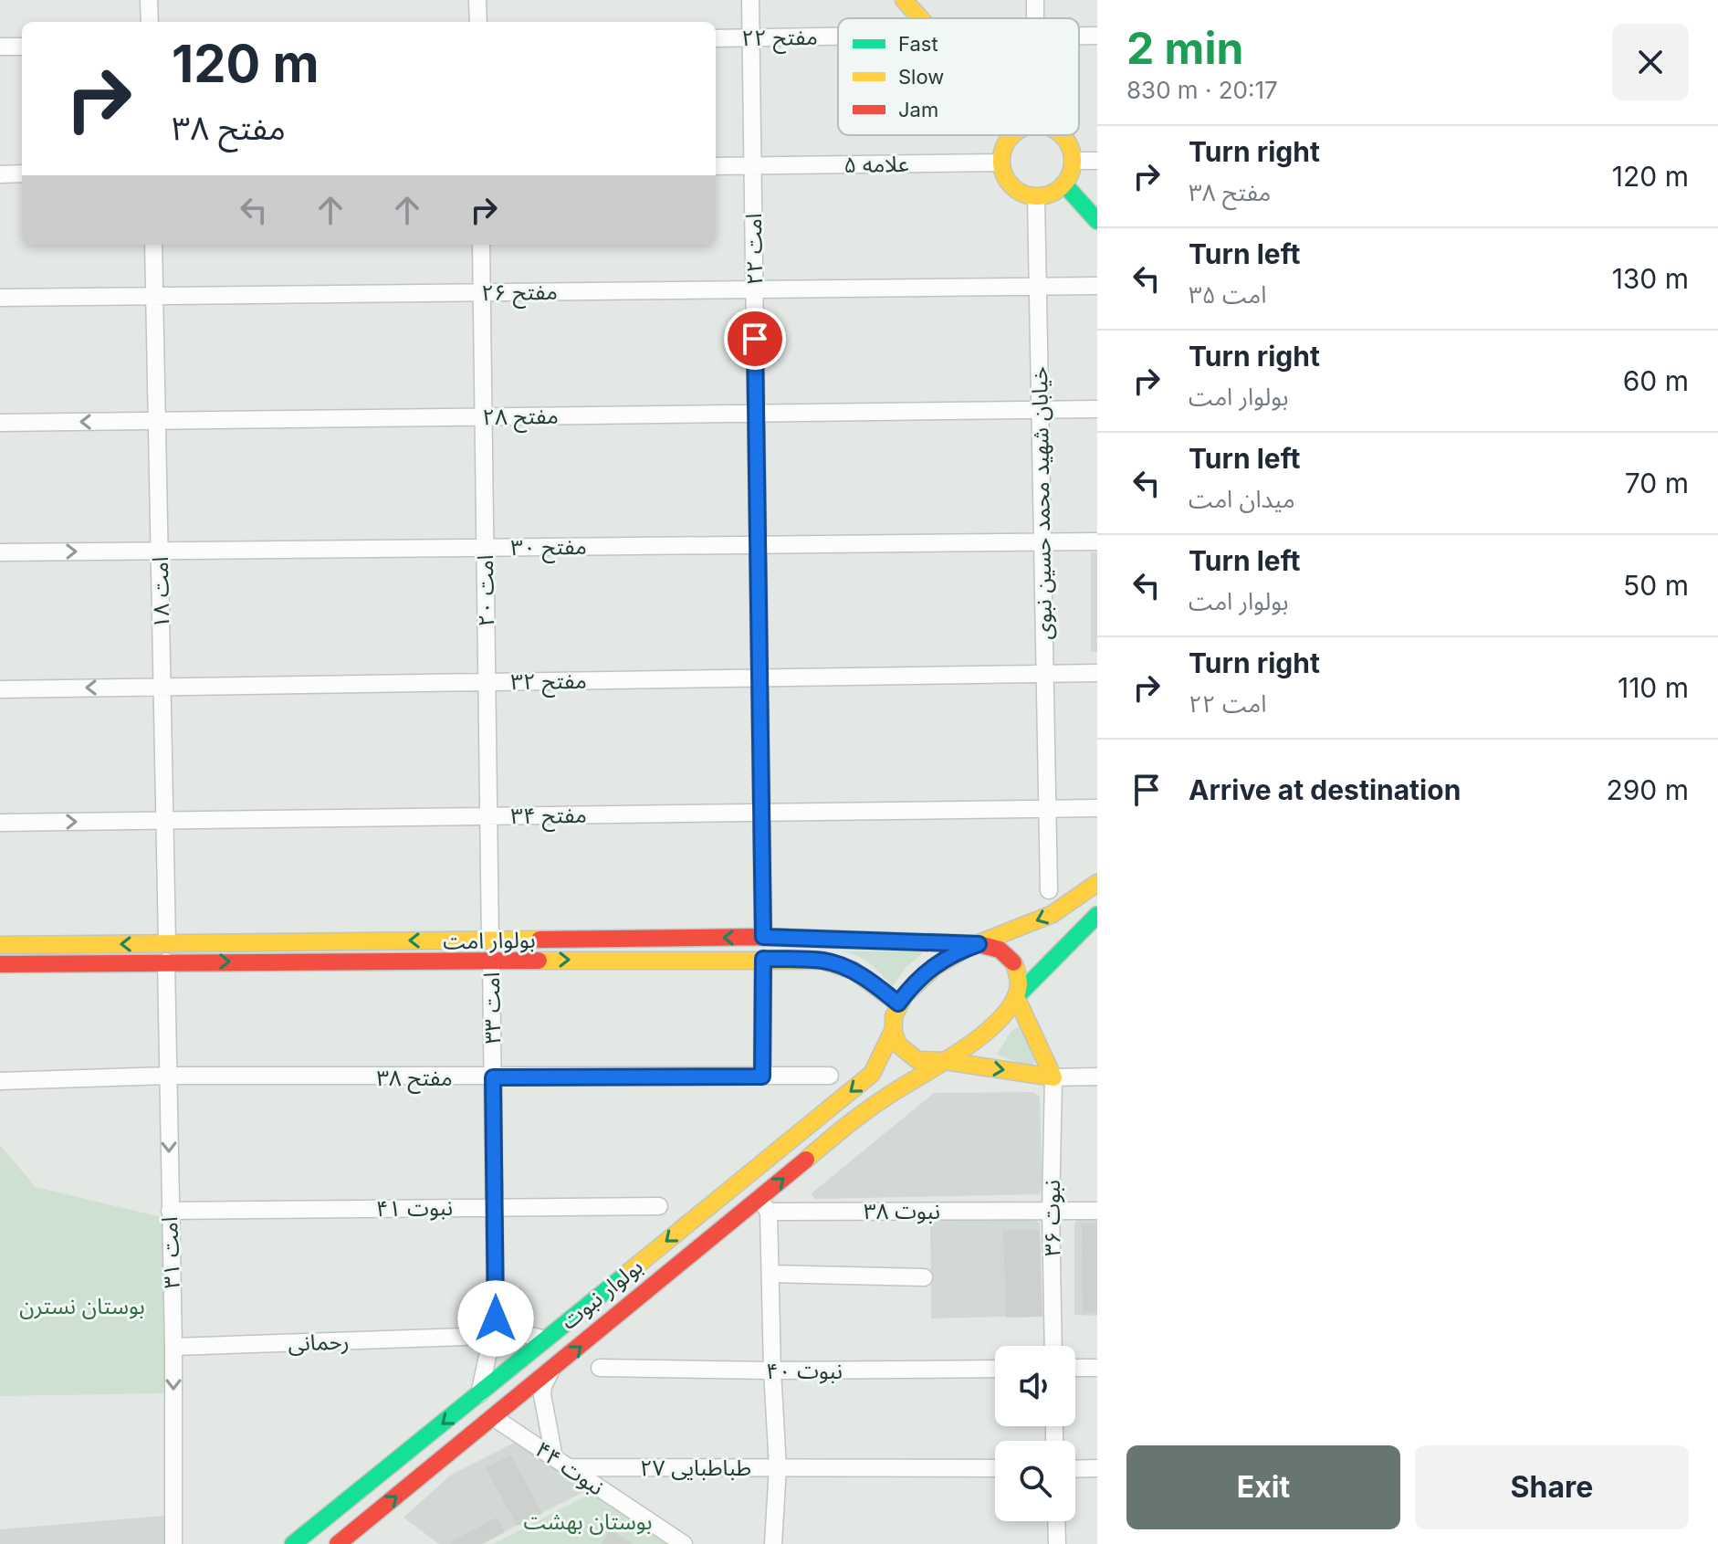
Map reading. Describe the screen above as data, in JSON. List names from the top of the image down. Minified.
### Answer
{"streets":{"main road":["بولوار امت","بولوار نبوت"],"street":["مفتح ۲۲","علامه ۵","امت ۲۲","مفتح ۲۶","مفتح ۲۸","خیابان شهید محمد حسین نبوی","مفتح ۳۰","امت ۲۰","امت ۱۸","مفتح ۳۲","مفتح ۳۴","امت ۳۳","مفتح ۳۸","نبوت ۴۱","نبوت ۳۸","نبوت ۳۶","امت ۳۱","رحمانی","نبوت ۴۰","طباطبایی ۲۷","نبوت ۴۴"]},"crossings":[["مفتح ۲۲","امت ۲۲"],["علامه ۵","امت ۲۲"],["امت ۲۲","مفتح ۲۶"],["امت ۲۲","مفتح ۲۸"],["امت ۲۲","مفتح ۳۰"],["امت ۲۲","مفتح ۳۲"],["امت ۲۲","مفتح ۳۴"],["امت ۲۲","بولوار امت"],["مفتح ۲۶","خیابان شهید محمد حسین نبوی"],["مفتح ۲۶","امت ۲۰"],["مفتح ۲۶","امت ۱۸"],["مفتح ۲۸","خیابان شهید محمد حسین نبوی"],["مفتح ۲۸","امت ۲۰"],["مفتح ۲۸","امت ۱۸"],["خیابان شهید محمد حسین نبوی","مفتح ۳۰"],["خیابان شهید محمد حسین نبوی","مفتح ۳۲"],["خیابان شهید محمد حسین نبوی","مفتح ۳۴"],["مفتح ۳۰","امت ۲۰"],["مفتح ۳۰","امت ۱۸"],["امت ۲۰","مفتح ۳۲"],["امت ۲۰","مفتح ۳۴"],["امت ۲۰","بولوار امت"],["امت ۱۸","مفتح ۳۲"],["امت ۱۸","مفتح ۳۴"],["امت ۱۸","بولوار امت"],["بولوار امت","امت ۳۳"],["بولوار امت","امت ۳۱"],["بولوار امت","بولوار نبوت"],["امت ۳۳","مفتح ۳۸"],["امت ۳۳","نبوت ۴۱"],["امت ۳۳","بولوار نبوت"],["مفتح ۳۸","امت ۳۱"],["نبوت ۴۱","امت ۳۱"],["نبوت ۳۸","نبوت ۳۶"],["نبوت ۳۸","بولوار نبوت"],["امت ۳۱","رحمانی"],["بولوار نبوت","نبوت ۴۴"],["طباطبایی ۲۷","نبوت ۴۴"]],"one_way":["امت ۳۱"],"parks":["بوستان نسترن","بوستان بهشت"],"legend":["Fast","Slow","Jam"],"page":{"heading":["2 min","830 m · 20:17"],"turn":["120 m","مفتح ۳۸"],"list":[{"name":"Turn right","note":"مفتح ۳۸","value":"120 m"},{"name":"Turn left","note":"امت ۳۵","value":"130 m"},{"name":"Turn right","note":"بولوار امت","value":"60 m"},{"name":"Turn left","note":"میدان امت","value":"70 m"},{"name":"Turn left","note":"بولوار امت","value":"50 m"},{"name":"Turn right","note":"امت ۲۲","value":"110 m"},{"name":"Arrive at destination","value":"290 m"}],"buttons":["Exit","Share"]}}
